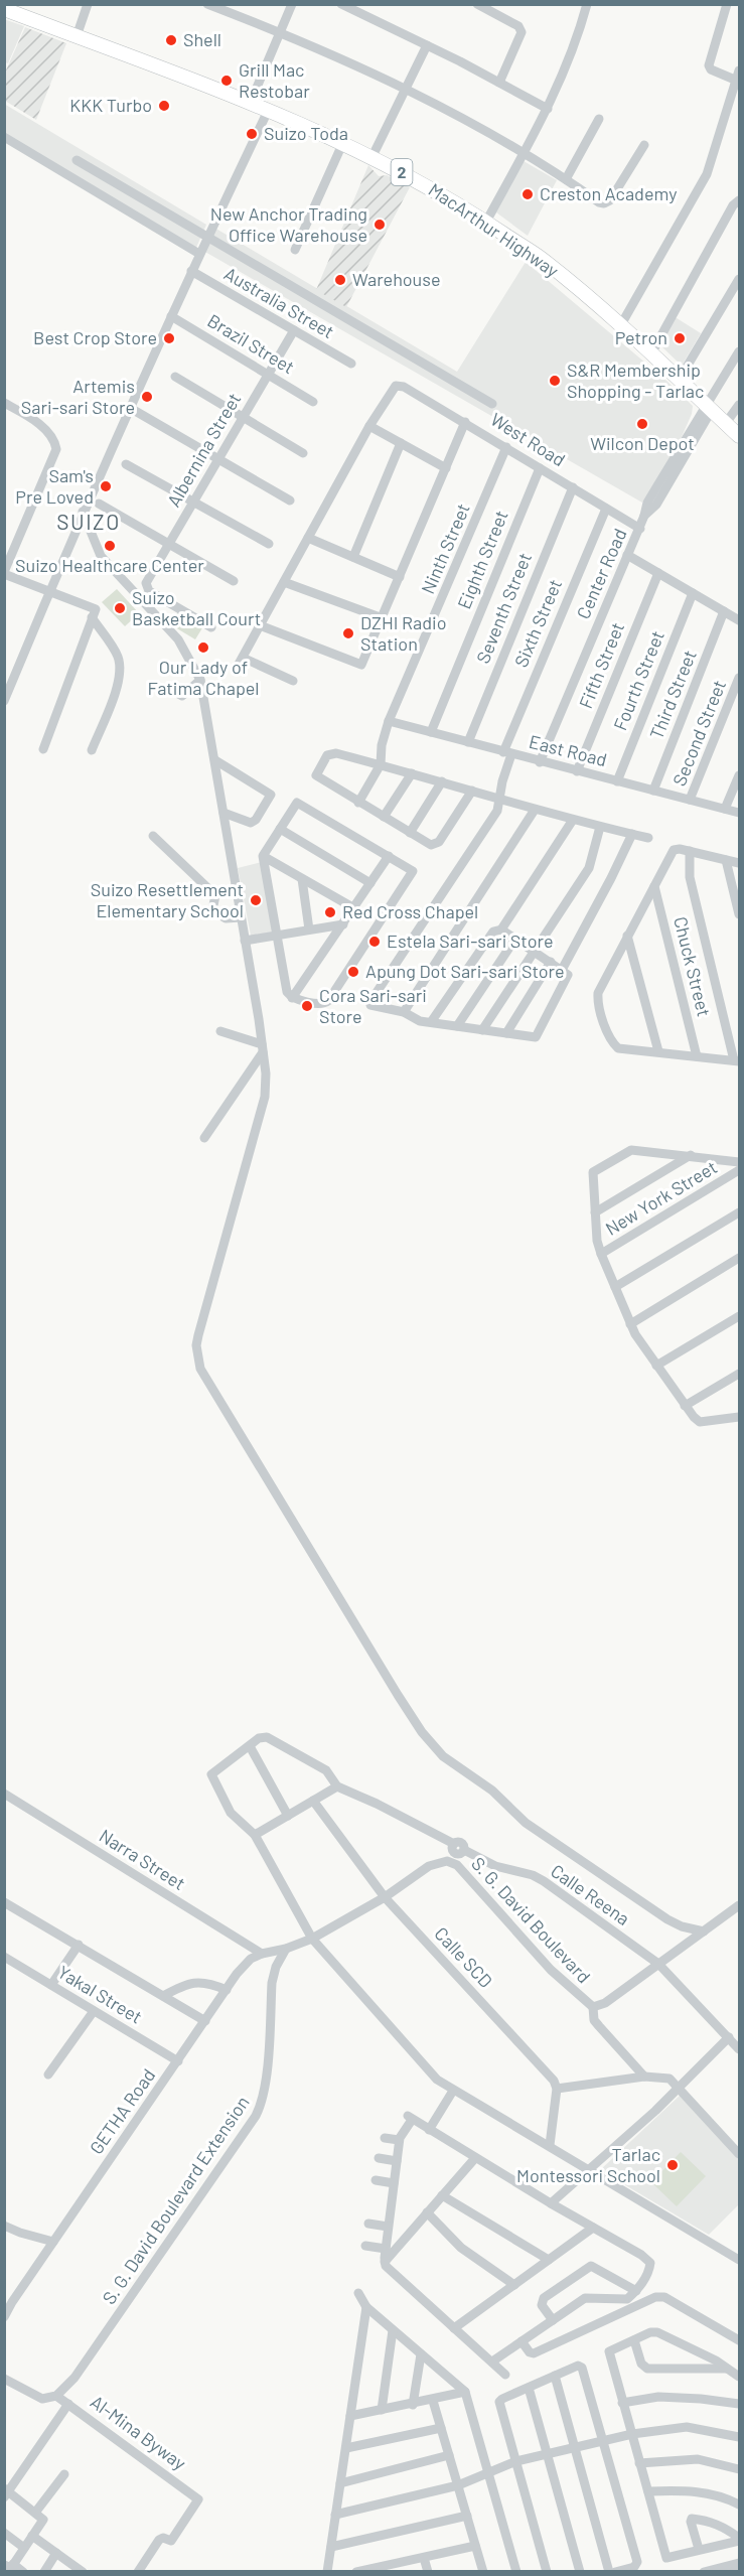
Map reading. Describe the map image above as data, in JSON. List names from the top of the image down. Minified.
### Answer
{"streets":{"highway":["2","MacArthur Highway"],"street":["Australia Street","Brazil Street","West Road","Albernina Street","Ninth Street","Eighth Street","Center Road","Seventh Street","Sixth Street","Fifth Street","Fourth Street","Third Street","Second Street","East Road","Chuck Street","New York Street","Narra Street","Calle Reena","S. G. David Boulevard","Calle SCD","Yakal Street","GETHA Road","S. G. David Boulevard Extension","Al-Mina Byway"]},"crossings":[["MacArthur Highway","Center Road"],["Australia Street","Albernina Street"],["Brazil Street","Albernina Street"],["West Road","Ninth Street"],["West Road","Eighth Street"],["West Road","Center Road"],["West Road","Seventh Street"],["West Road","Sixth Street"],["Ninth Street","East Road"],["Eighth Street","East Road"],["Center Road","East Road"],["Seventh Street","East Road"],["Sixth Street","East Road"],["Fifth Street","East Road"],["Fourth Street","East Road"],["Third Street","East Road"],["Second Street","East Road"],["Narra Street","GETHA Road"],["Calle Reena","S. G. David Boulevard"],["S. G. David Boulevard","Calle SCD"],["S. G. David Boulevard","GETHA Road"],["S. G. David Boulevard","S. G. David Boulevard Extension"],["Yakal Street","GETHA Road"],["GETHA Road","S. G. David Boulevard Extension"],["S. G. David Boulevard Extension","Al-Mina Byway"]],"districts":["SUIZO"],"places":["Shell","Grill Mac Restobar","KKK Turbo","Suizo Toda","Creston Academy","New Anchor Trading Office Warehouse","Warehouse","Best Crop Store","Petron","S&R Membership Shopping - Tarlac","Artemis Sari-sari Store","Wilcon Depot","Sam's Pre Loved","Suizo Healthcare Center","Suizo Basketball Court","DZHI Radio Station","Our Lady of Fatima Chapel","Suizo Resettlement Elementary School","Red Cross Chapel","Estela Sari-sari Store","Apung Dot Sari-sari Store","Cora Sari-sari Store","Tarlac Montessori School"]}
